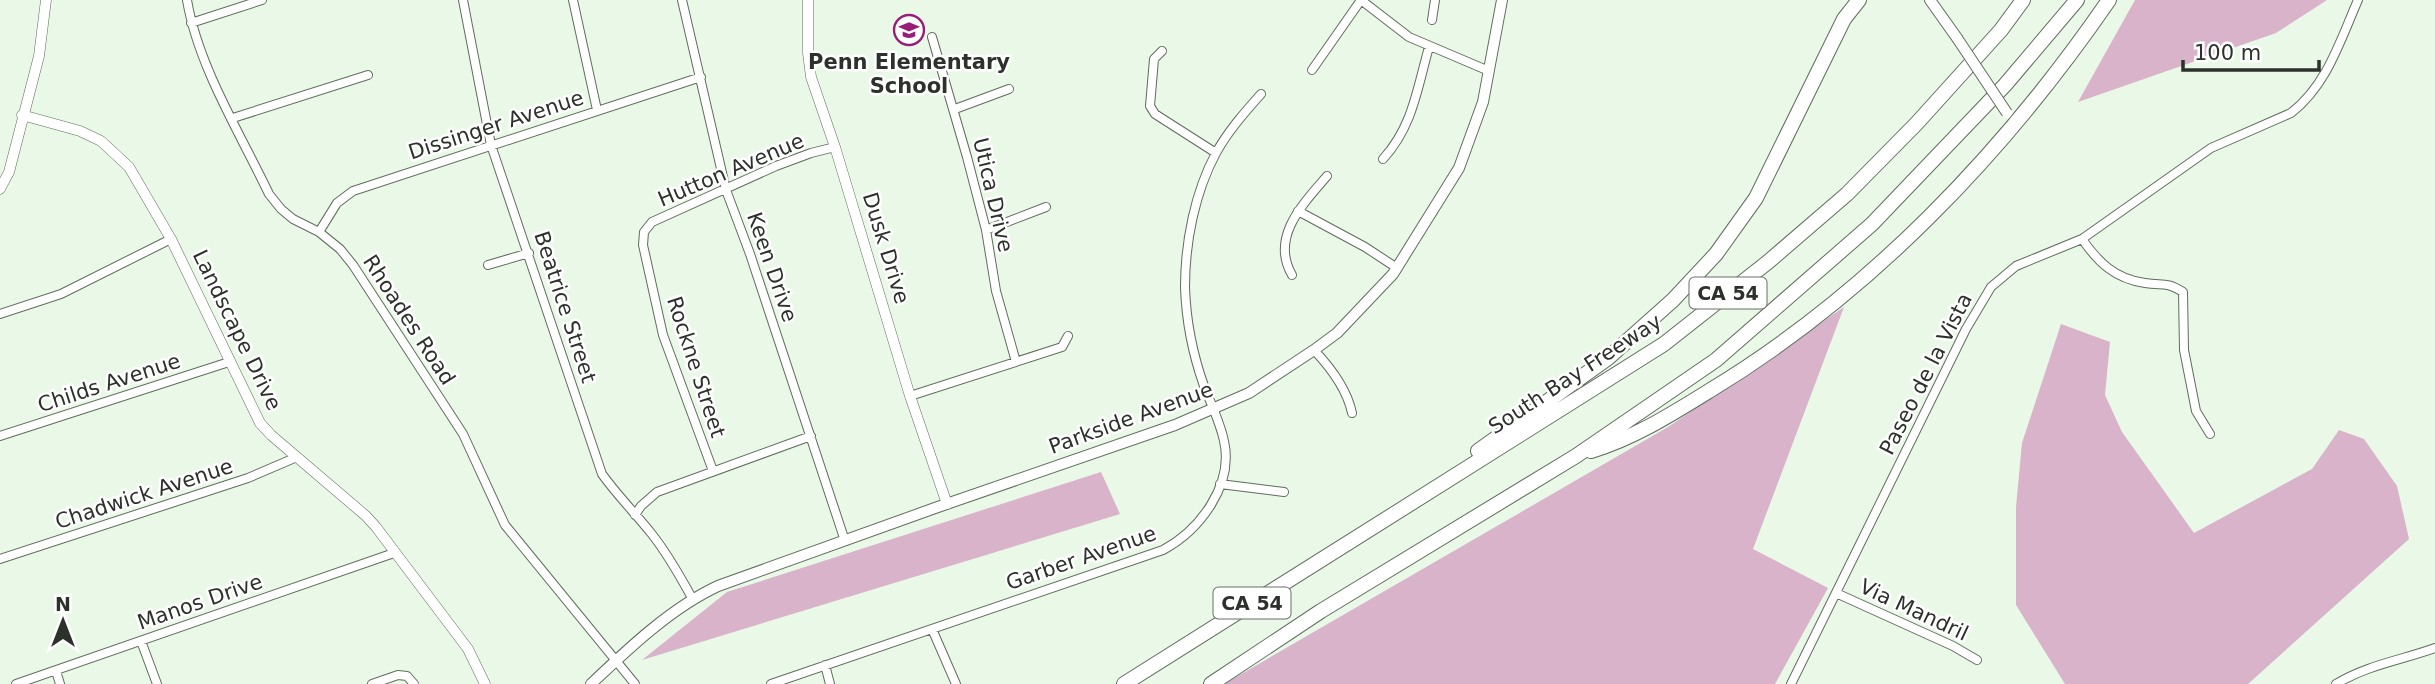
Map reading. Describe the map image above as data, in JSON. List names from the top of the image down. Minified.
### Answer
{"streets":{"highway":["CA 54","South Bay Freeway"],"main road":["Parkside Avenue"],"street":["Dissinger Avenue","Hutton Avenue","Utica Drive","Dusk Drive","Keen Drive","Beatrice Street","Rhoades Road","Landscape Drive","Rockne Street","Paseo de la Vista","Childs Avenue","Chadwick Avenue","Garber Avenue","Manos Drive","Via Mandril"]},"crossings":[["Dissinger Avenue","Keen Drive"],["Dissinger Avenue","Beatrice Street"],["Dissinger Avenue","Rhoades Road"],["Hutton Avenue","Dusk Drive"],["Hutton Avenue","Keen Drive"],["Hutton Avenue","Rockne Street"],["Dusk Drive","Parkside Avenue"],["Keen Drive","Parkside Avenue"],["Beatrice Street","Parkside Avenue"],["Rhoades Road","Parkside Avenue"],["Landscape Drive","Childs Avenue"],["Landscape Drive","Chadwick Avenue"],["Landscape Drive","Manos Drive"],["Paseo de la Vista","Via Mandril"],["Parkside Avenue","Garber Avenue"]],"places":{"school or university":["Penn Elementary School"]},"scale_bar":"100 m","north":"top"}
